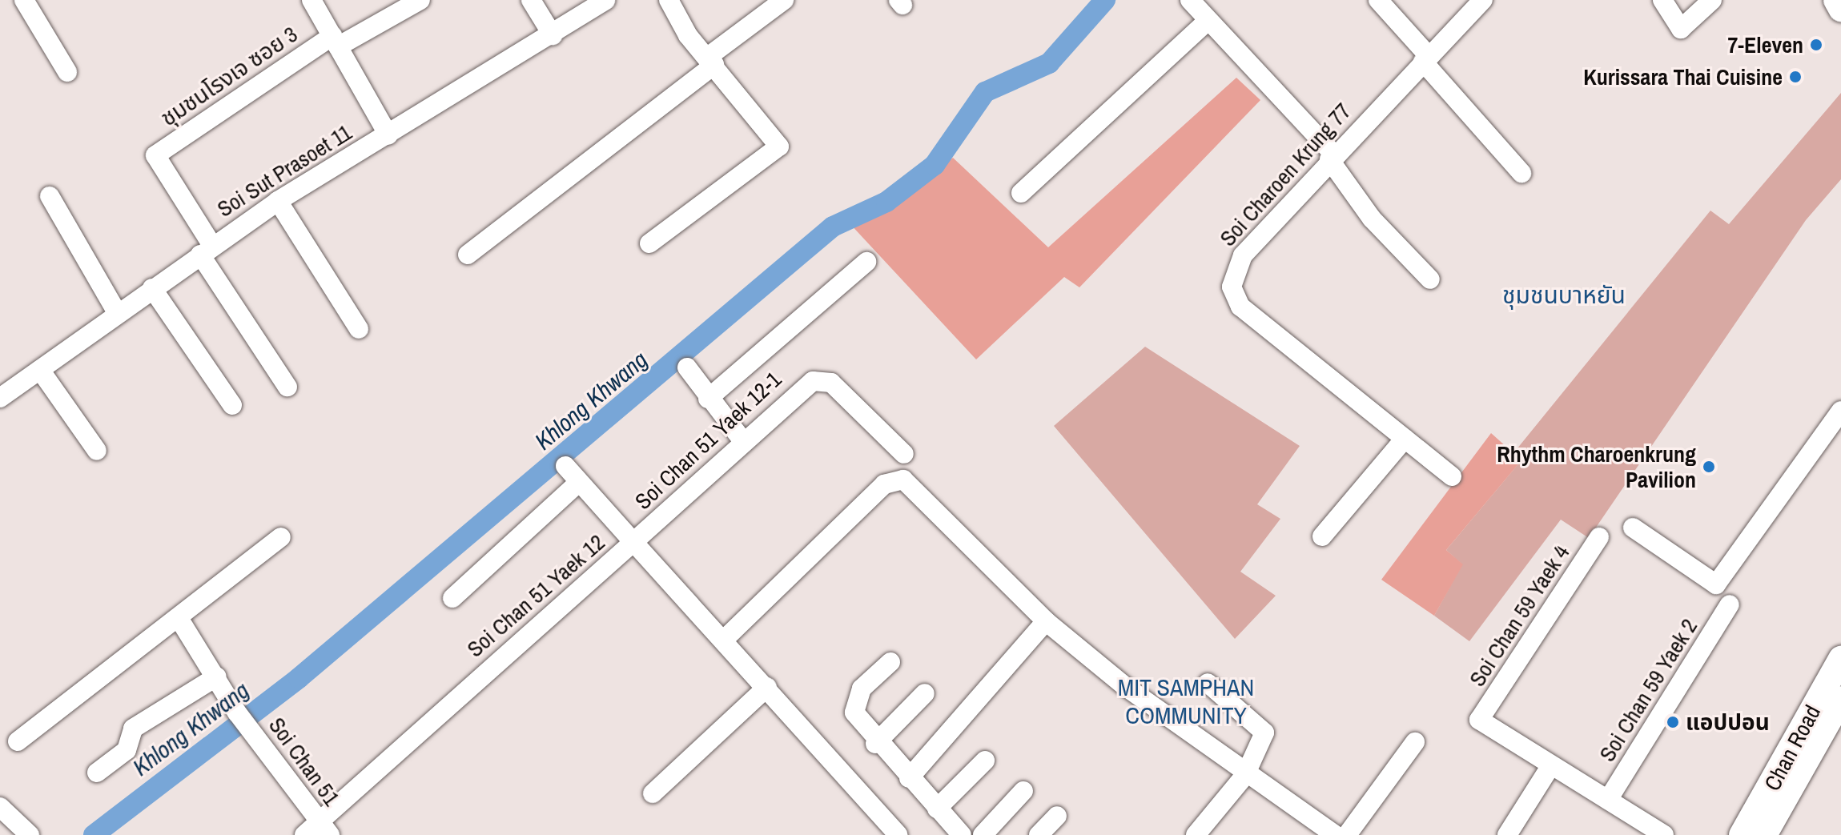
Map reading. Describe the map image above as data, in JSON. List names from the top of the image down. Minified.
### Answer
{"streets":{"main road":["Chan Road"],"street":["ชุมชนโรงเจ ซอย 3","Soi Sut Prasoet 11","Soi Charoen Krung 77","Soi Chan 51 Yaek 12-1","Soi Chan 51 Yaek 12","Soi Chan 59 Yaek 4","Soi Chan 59 Yaek 2","Soi Chan 51"]},"crossings":[["ชุมชนโรงเจ ซอย 3","Soi Sut Prasoet 11"],["Soi Chan 51 Yaek 12-1","Soi Chan 51 Yaek 12"],["Soi Chan 51 Yaek 12","Soi Chan 51"]],"districts":["ชุมชนบาหยัน","MIT SAMPHAN COMMUNITY"],"water":["Khlong Khwang"],"places":["7-Eleven","Kurissara Thai Cuisine","Rhythm Charoenkrung Pavilion","แอปปอน"]}
